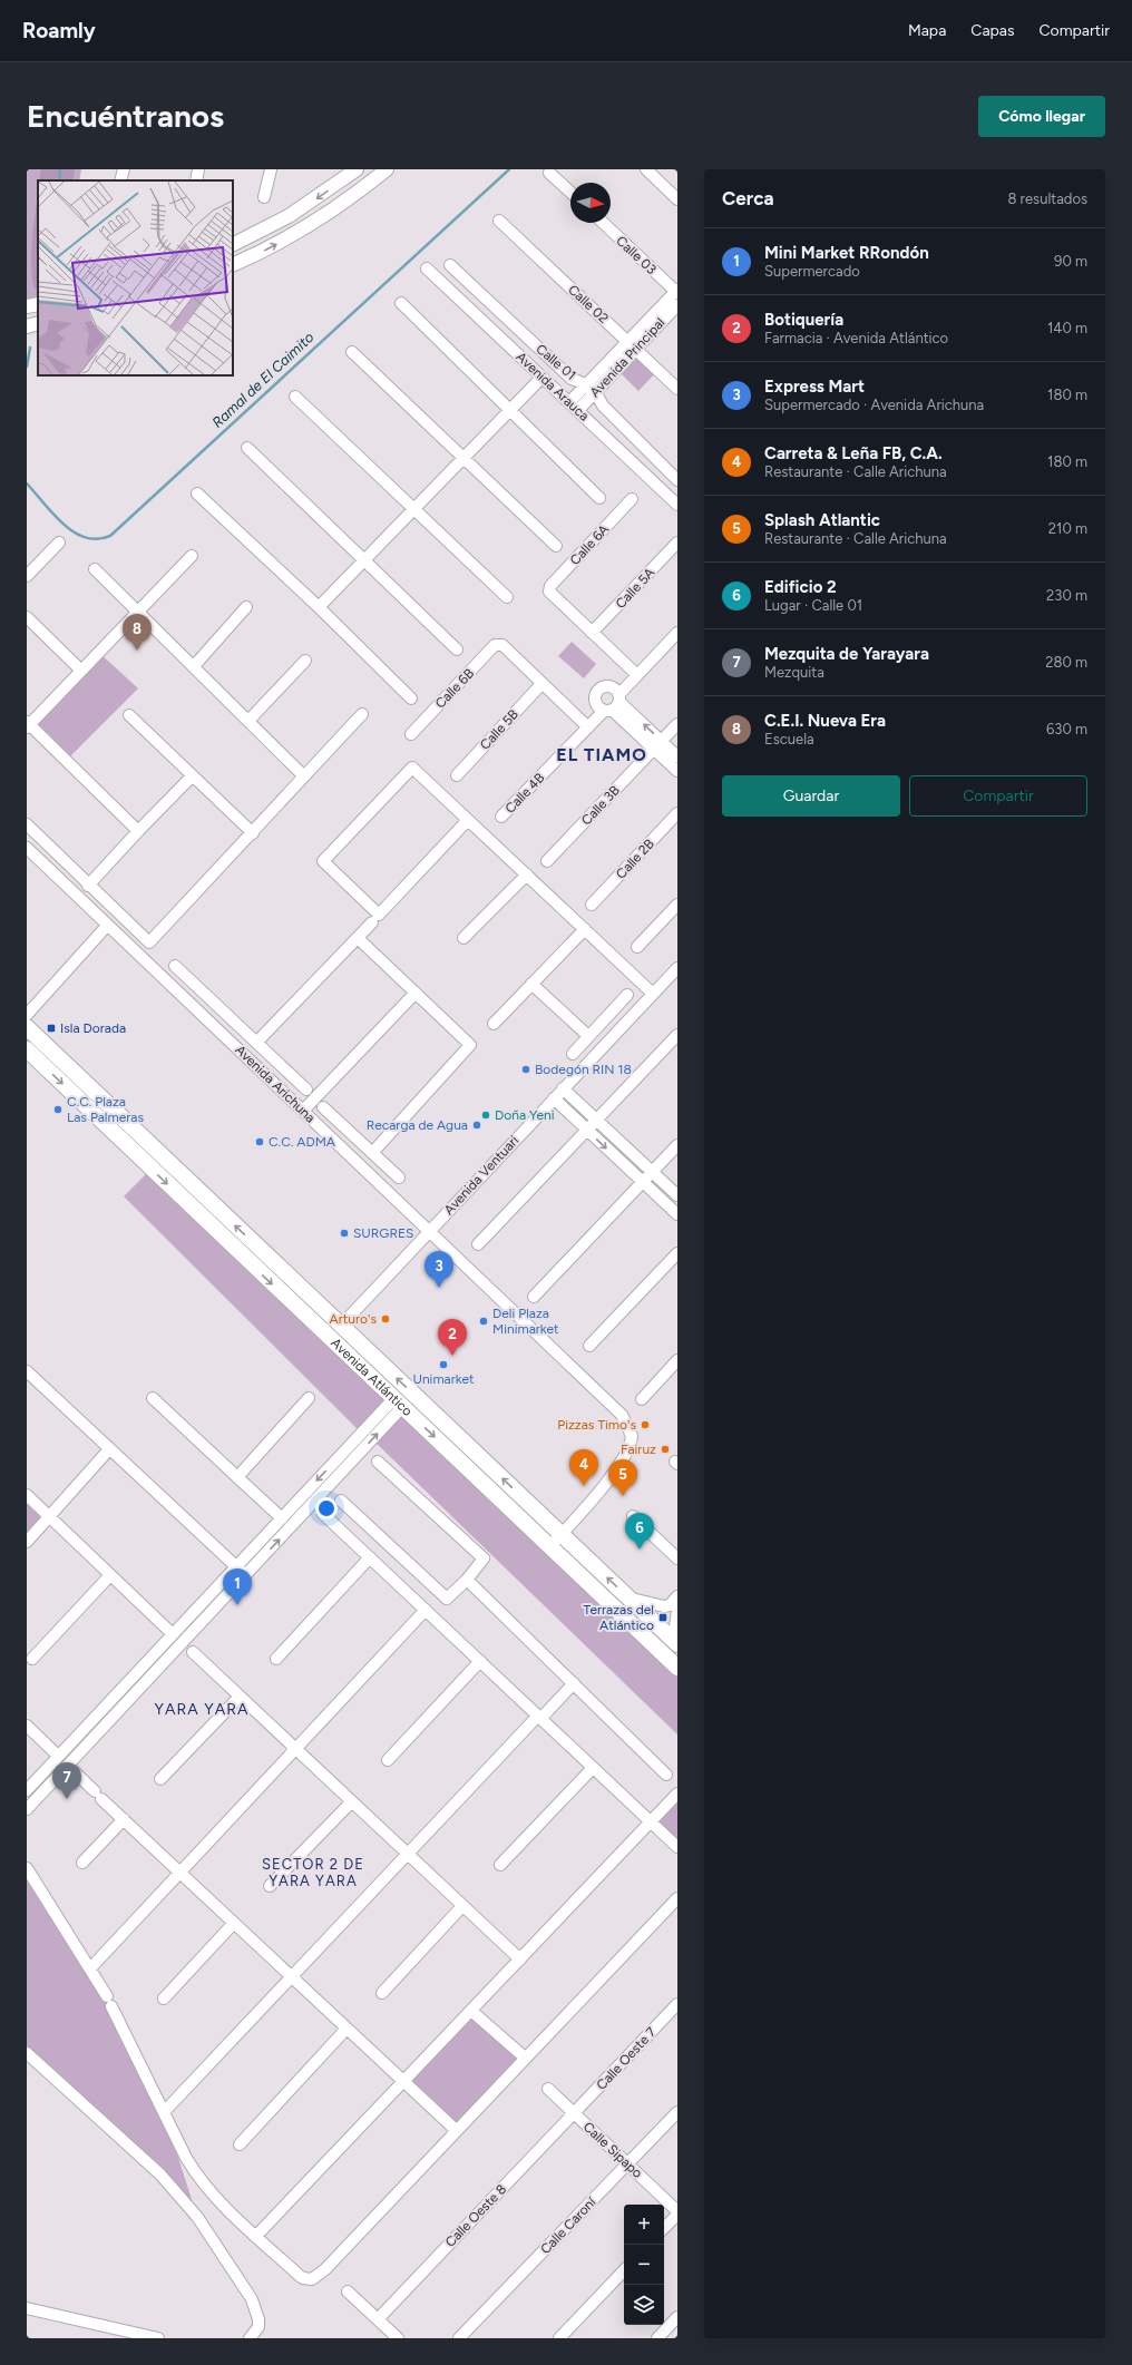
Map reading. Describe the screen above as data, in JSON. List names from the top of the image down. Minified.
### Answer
{"streets":{"main road":["Avenida Atlántico"],"street":["Calle 03","Calle 02","Avenida Principal","Calle 01","Avenida Arauca","Calle 6A","Calle 5A","Calle 6B","Calle 5B","Calle 4B","Calle 3B","Calle 2B","Avenida Arichuna","Avenida Ventuari","Calle Oeste 7","Calle Sipapo","Calle Oeste 8","Calle Caroní"]},"crossings":[["Calle 03","Avenida Principal"],["Calle 02","Avenida Principal"],["Avenida Principal","Calle 01"],["Avenida Principal","Avenida Arauca"],["Calle 6A","Calle 5A"],["Calle 6B","Calle 5B"],["Avenida Arichuna","Avenida Ventuari"],["Avenida Arichuna","Avenida Atlántico"],["Avenida Ventuari","Avenida Atlántico"],["Calle Oeste 7","Calle Sipapo"],["Calle Oeste 7","Calle Oeste 8"],["Calle Sipapo","Calle Oeste 8"],["Calle Sipapo","Calle Caroní"]],"districts":["EL TIAMO","YARA YARA","SECTOR 2 DE YARA YARA"],"water":["Ramal de El Caimito"],"places":{"transit":["Isla Dorada","Terrazas del Atlántico"],"other":["Bodegón RIN 18","C.C. Plaza Las Palmeras","Doña Yeni","Recarga de Agua","C.C. ADMA","SURGRES","Arturo's","Deli Plaza Minimarket","Unimarket","Pizzas Timo's","Fairuz"]},"north":"right","page":{"header":"Roamly","nav":["Mapa","Capas","Compartir"],"buttons":["Cómo llegar",["Guardar","Compartir"]],"title":"Encuéntranos","heading":["Cerca","8 resultados"],"list":[{"mark":"1","name":"Mini Market RRondón","note":"Supermercado","value":"90 m"},{"mark":"2","name":"Botiquería","note":"Farmacia · Avenida Atlántico","value":"140 m"},{"mark":"3","name":"Express Mart","note":"Supermercado · Avenida Arichuna","value":"180 m"},{"mark":"4","name":"Carreta & Leña FB, C.A.","note":"Restaurante · Calle Arichuna","value":"180 m"},{"mark":"5","name":"Splash Atlantic","note":"Restaurante · Calle Arichuna","value":"210 m"},{"mark":"6","name":"Edificio 2","note":"Lugar · Calle 01","value":"230 m"},{"mark":"7","name":"Mezquita de Yarayara","note":"Mezquita","value":"280 m"},{"mark":"8","name":"C.E.I. Nueva Era","note":"Escuela","value":"630 m"}],"pins":["8","3","2","4","5","6","1","7"],"map_buttons":["+","−"]}}
